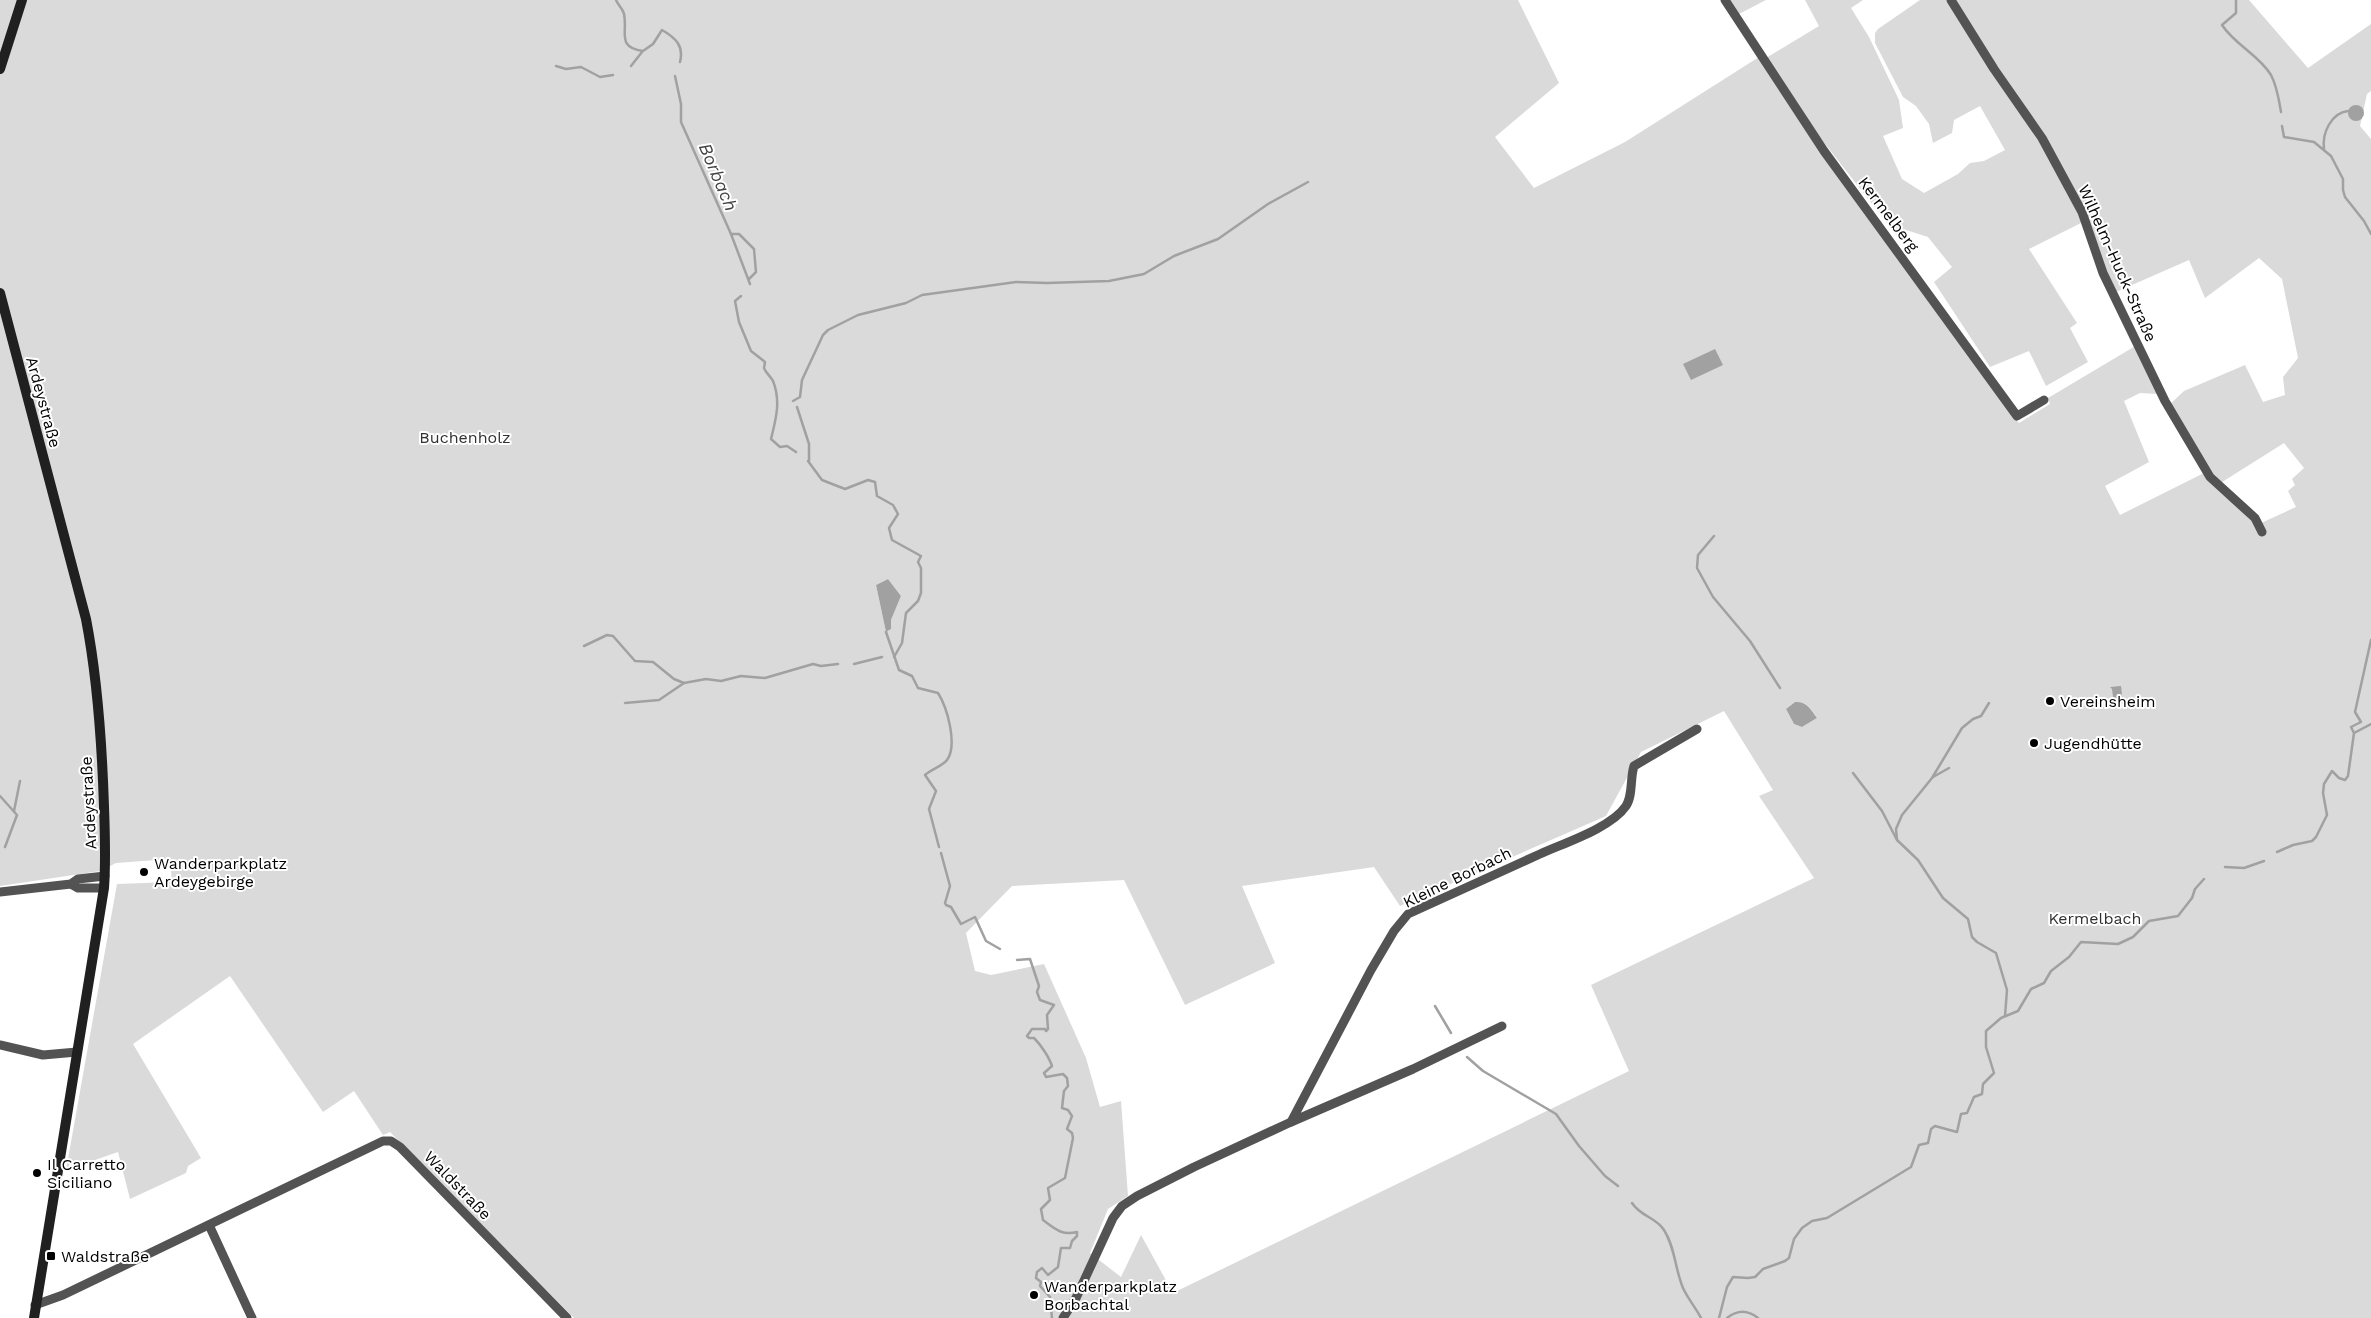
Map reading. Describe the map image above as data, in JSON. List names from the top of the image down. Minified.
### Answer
{"streets":{"main road":["Ardeystraße"],"street":["Kermelberg","Wilhelm-Huck-Straße","Kleine Borbach","Waldstraße"]},"crossings":[["Ardeystraße","Waldstraße"]],"water":["Borbach"],"parks":["Buchenholz","Kermelbach"],"places":{"other":["Vereinsheim","Jugendhütte","Wanderparkplatz Ardeygebirge","Il Carretto Siciliano","Wanderparkplatz Borbachtal"],"transit":["Waldstraße"]}}
